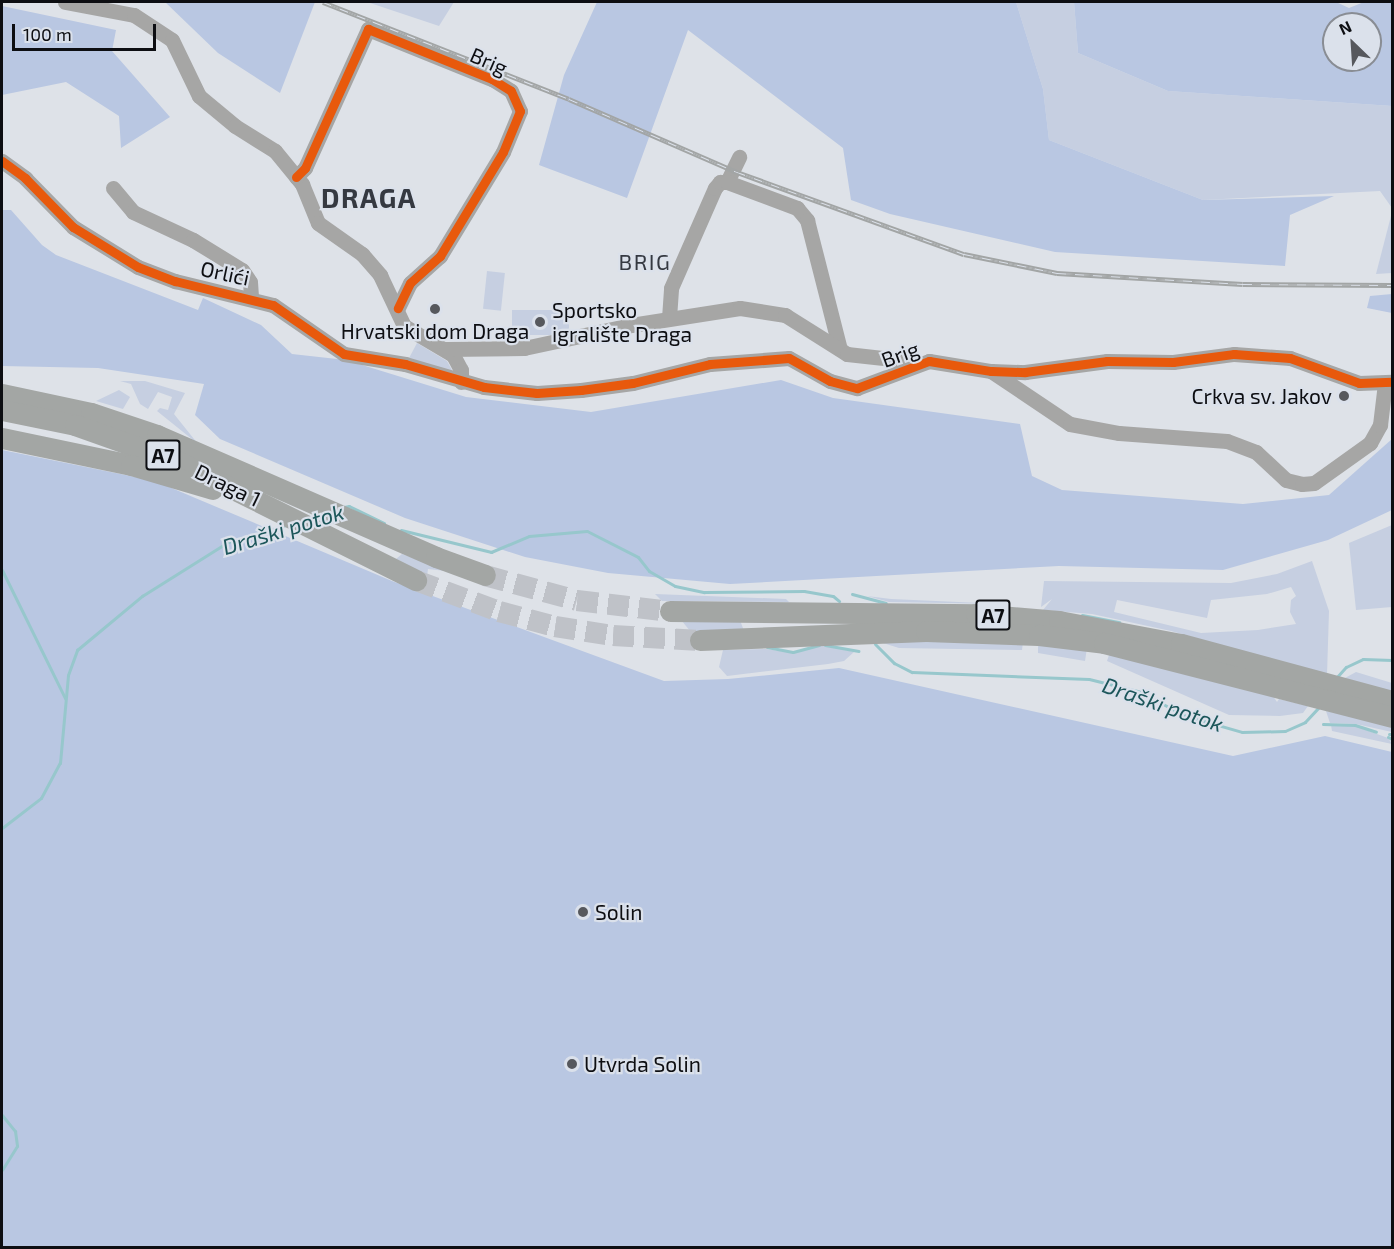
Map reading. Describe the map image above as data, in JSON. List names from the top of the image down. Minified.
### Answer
{"streets":{"highway":["A7","Draga 1"],"street":["Brig","Orlići"]},"crossings":[["Brig","Orlići"],["A7","Draga 1"]],"districts":["DRAGA","BRIG"],"water":["Draški potok"],"places":["Hrvatski dom Draga","Sportsko igralište Draga","Crkva sv. Jakov","Solin","Utvrda Solin"],"scale_bar":"100 m","north":"top left"}
